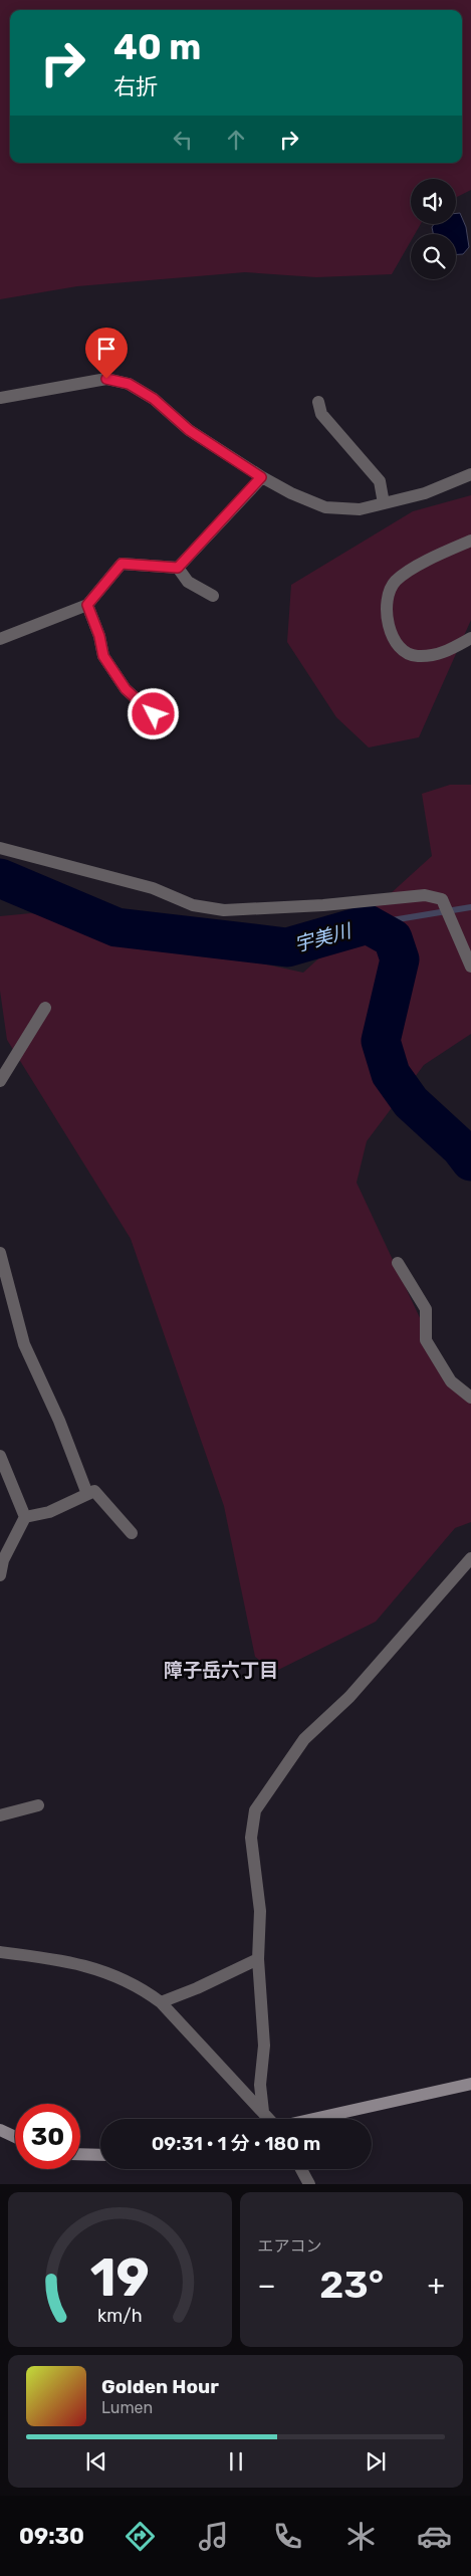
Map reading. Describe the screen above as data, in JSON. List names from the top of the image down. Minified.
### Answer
{"districts":["障子岳六丁目"],"water":["宇美川"],"page":{"turn":["40 m","右折"],"limit":"30","trip":"09:31 · 1 分 · 180 m","tile":"エアコン","heat":["−","23°","+"],"song":["Golden Hour","Lumen"],"tabs":"09:30","gauge":["19","km/h"]}}
